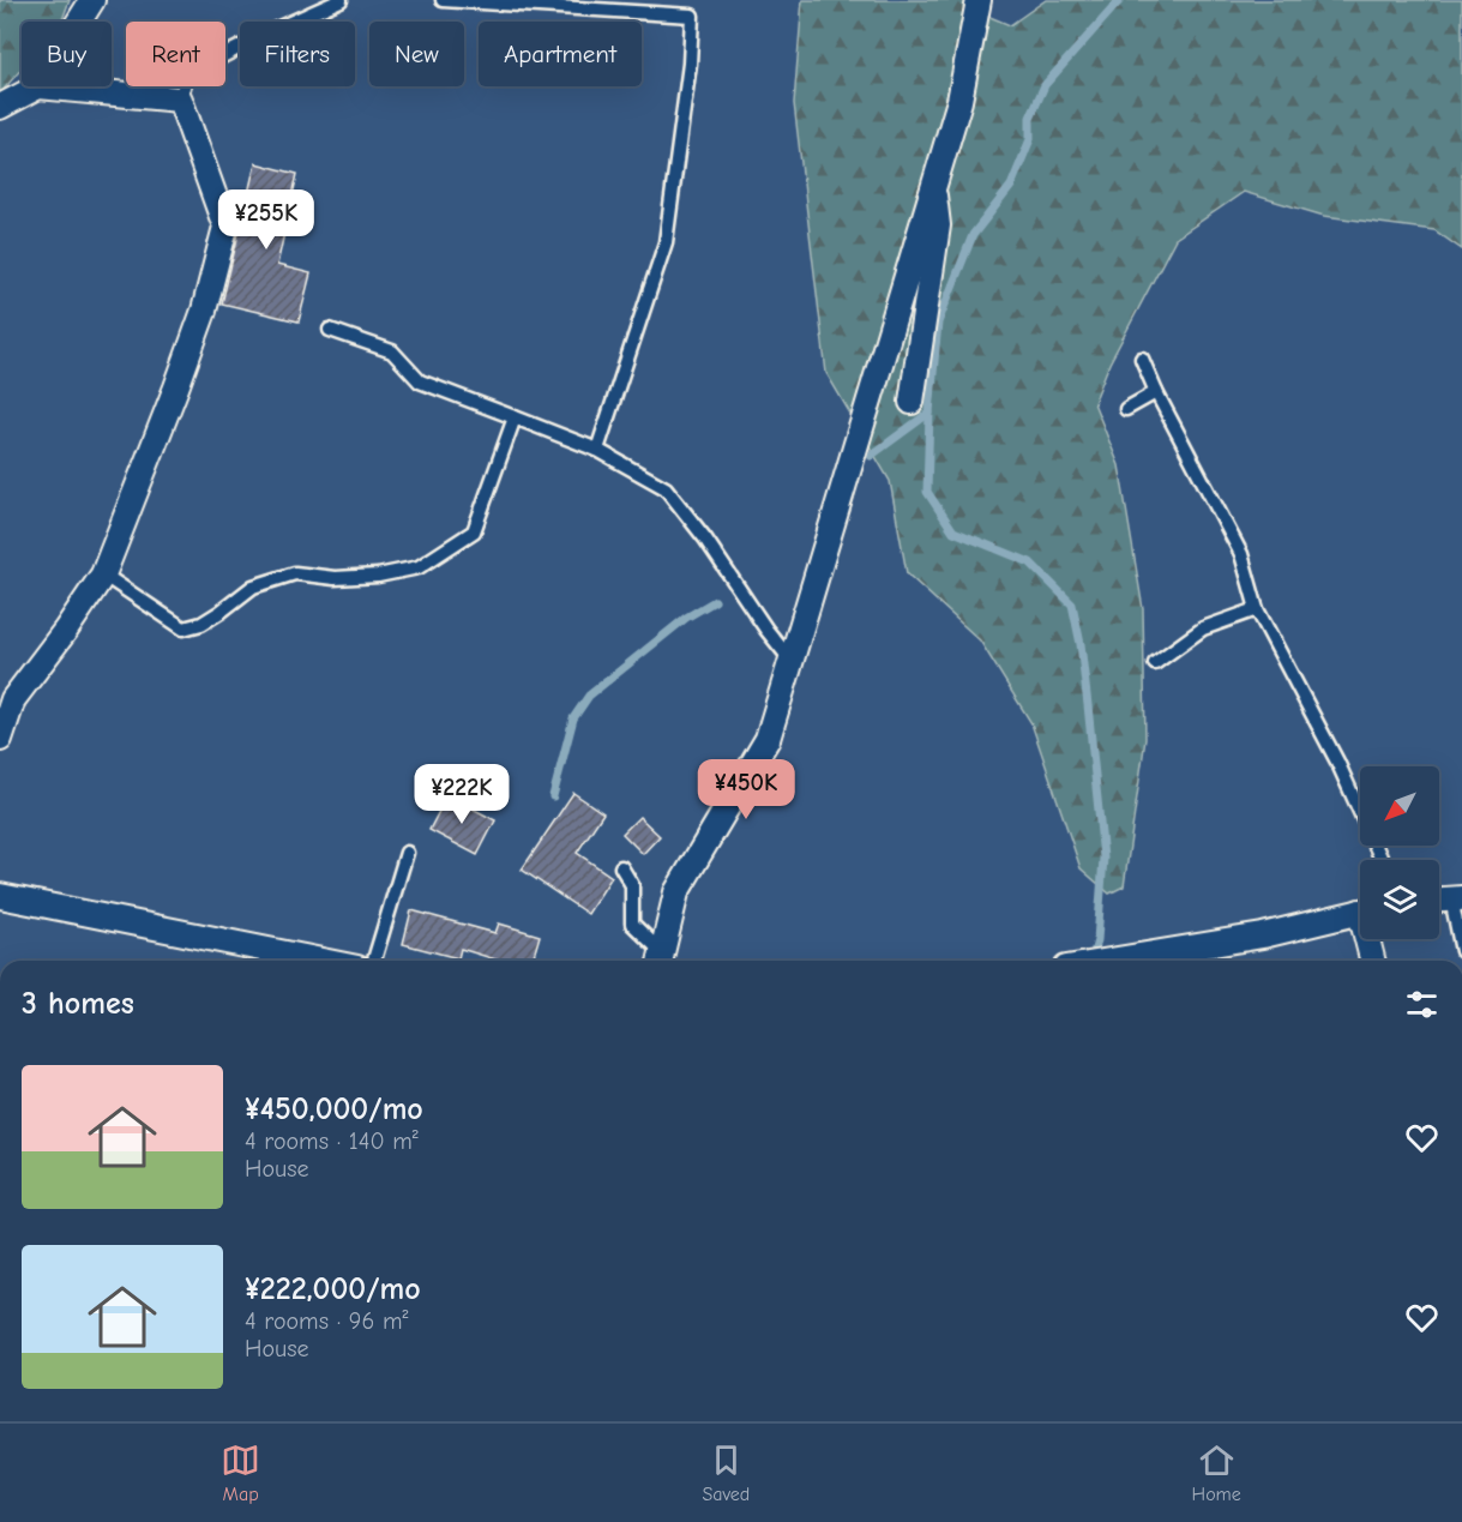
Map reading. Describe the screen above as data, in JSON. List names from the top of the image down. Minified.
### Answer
{"north":"bottom left","page":{"chip":["Buy","Rent","Filters","New","Apartment"],"price":["¥255K","¥450K","¥222K"],"heading":"3 homes","list":[{"name":"¥450,000/mo","note":"4 rooms · 140 m² · House"},{"name":"¥222,000/mo","note":"4 rooms · 96 m² · House"}],"tabs":["Map","Saved","Home"]}}
